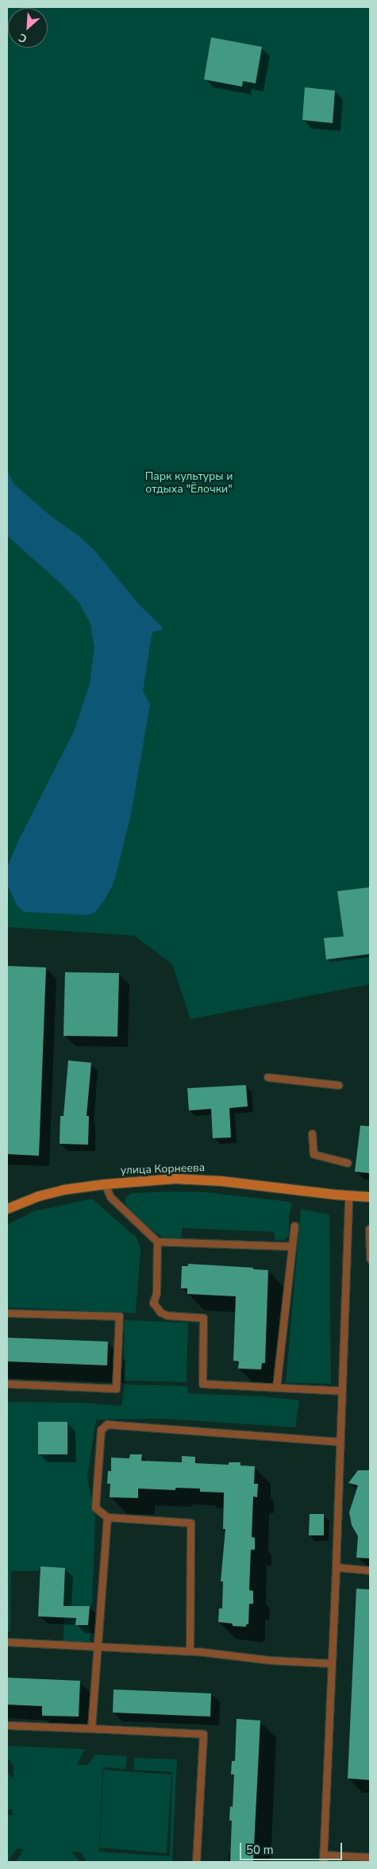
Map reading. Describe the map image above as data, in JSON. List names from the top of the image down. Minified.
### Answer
{"streets":{"street":["улица Корнеева"]},"parks":["Парк культуры и отдыха \"Ёлочки\""],"scale_bar":"50 m","north":"bottom left"}
